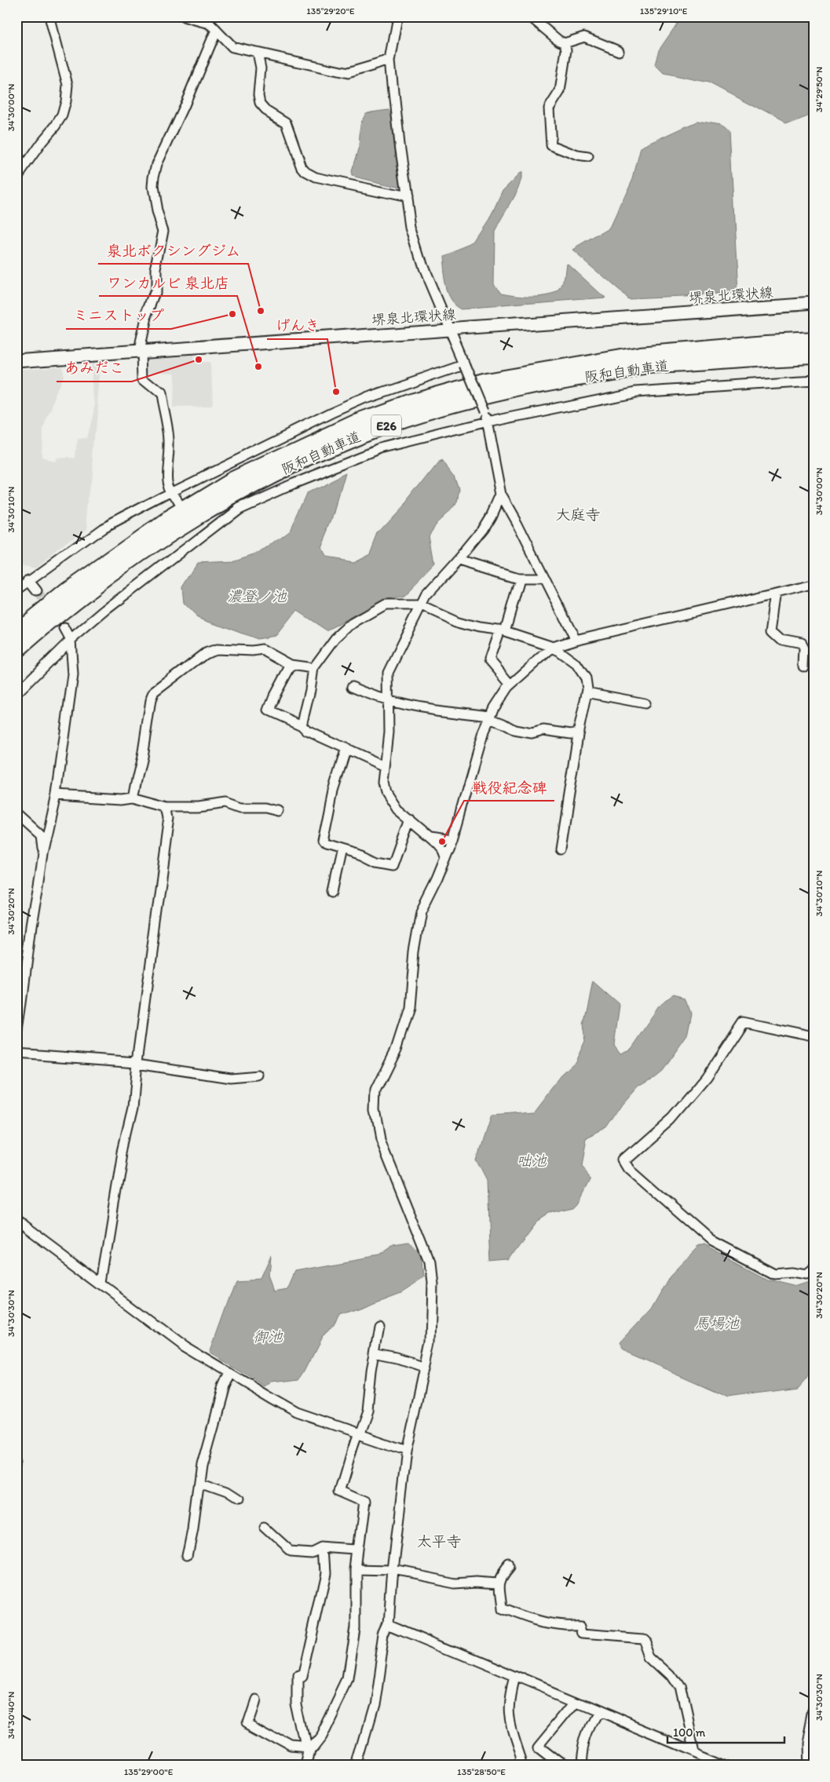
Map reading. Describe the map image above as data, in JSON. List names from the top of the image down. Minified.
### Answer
{"streets":{"highway":["阪和自動車道","E26"],"main road":["堺泉北環状線"]},"districts":["大庭寺","太平寺"],"water":["濃登ノ池","咄池","馬場池","御池"],"places":["泉北ボクシングジム","ミニストップ","あみだこ","ワンカルビ 泉北店","げんき","戦役紀念碑"],"scale_bar":"100 m","coordinates":["135°29'20\"E","135°29'10\"E","34°29'50\"N","34°30'00\"N","34°30'10\"N","34°30'20\"N","34°30'30\"N","34°30'40\"N","135°29'00\"E","135°28'50\"E"]}
